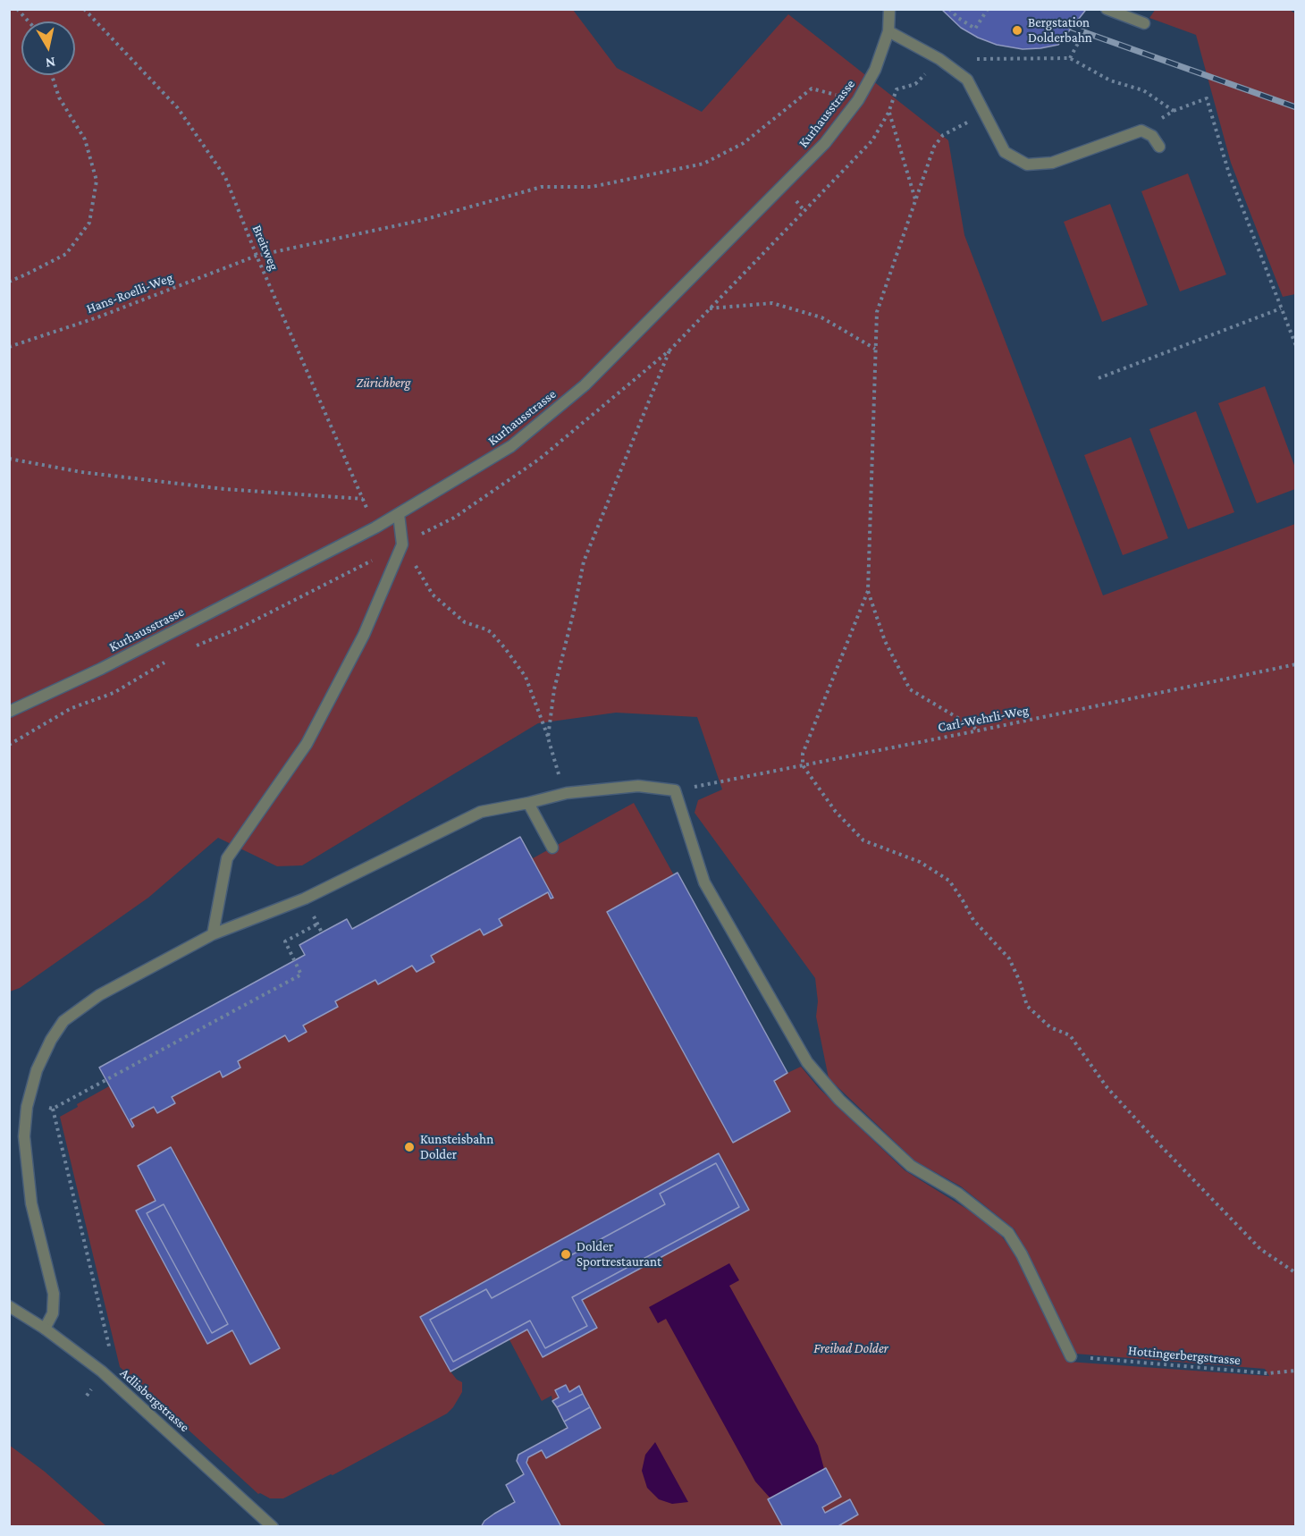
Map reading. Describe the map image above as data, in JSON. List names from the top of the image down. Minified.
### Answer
{"streets":{"street":["Kurhausstrasse","Adlisbergstrasse"],"path":["Breitweg","Hans-Roelli-Weg","Carl-Wehrli-Weg","Hottingerbergstrasse"]},"crossings":[["Kurhausstrasse","Breitweg"],["Kurhausstrasse","Hans-Roelli-Weg"],["Breitweg","Hans-Roelli-Weg"]],"parks":["Zürichberg","Freibad Dolder"],"places":["Bergstation Dolderbahn","Kunsteisbahn Dolder","Dolder Sportrestaurant"],"north":"bottom"}
